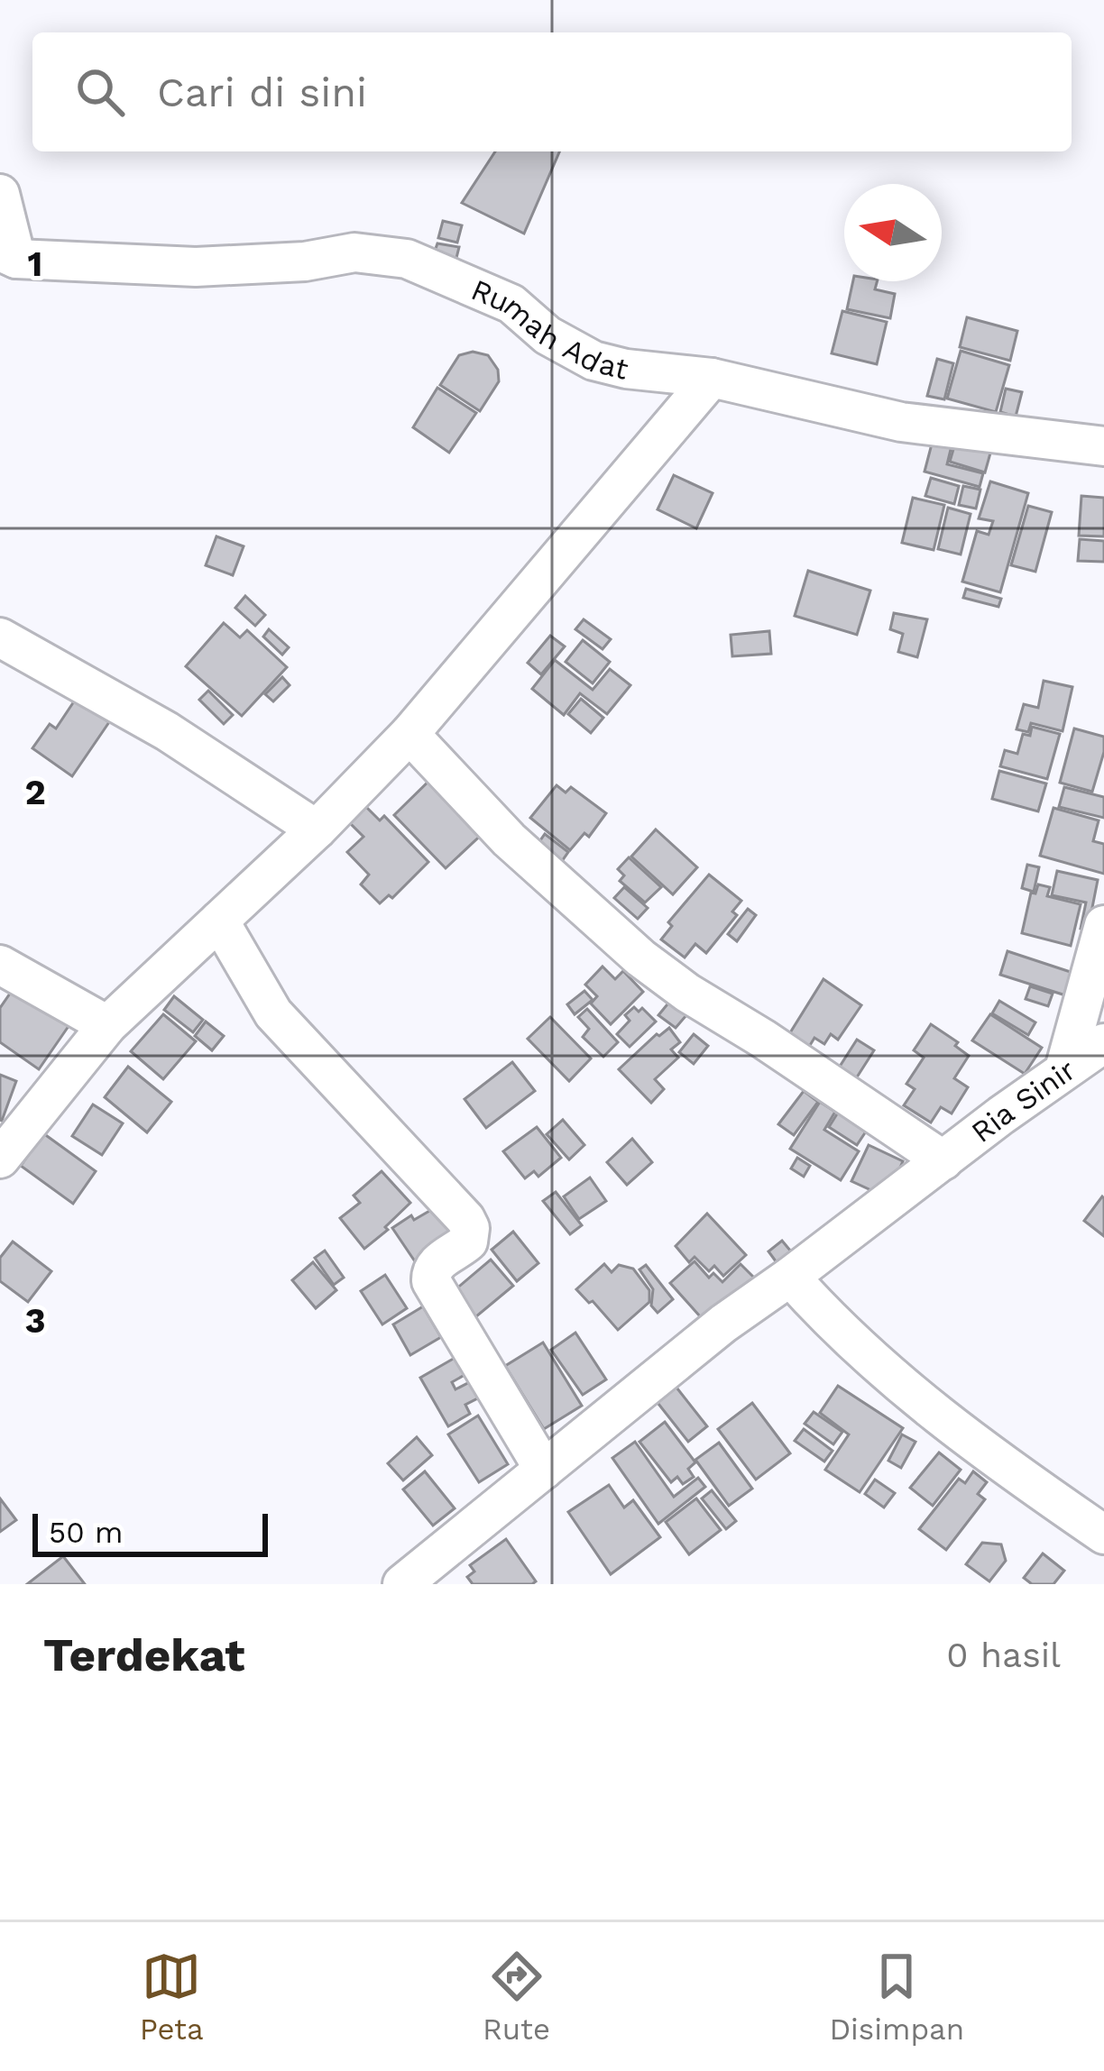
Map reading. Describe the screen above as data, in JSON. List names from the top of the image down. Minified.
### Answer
{"streets":{"street":["Rumah Adat","Ria Sinir"]},"scale_bar":"50 m","north":"left","page":{"search":"Cari di sini","scale":"50 m","heading":["Terdekat","0 hasil"],"nav":["Peta","Rute","Disimpan"]},"grid":{"rows":["1","2","3"]}}
